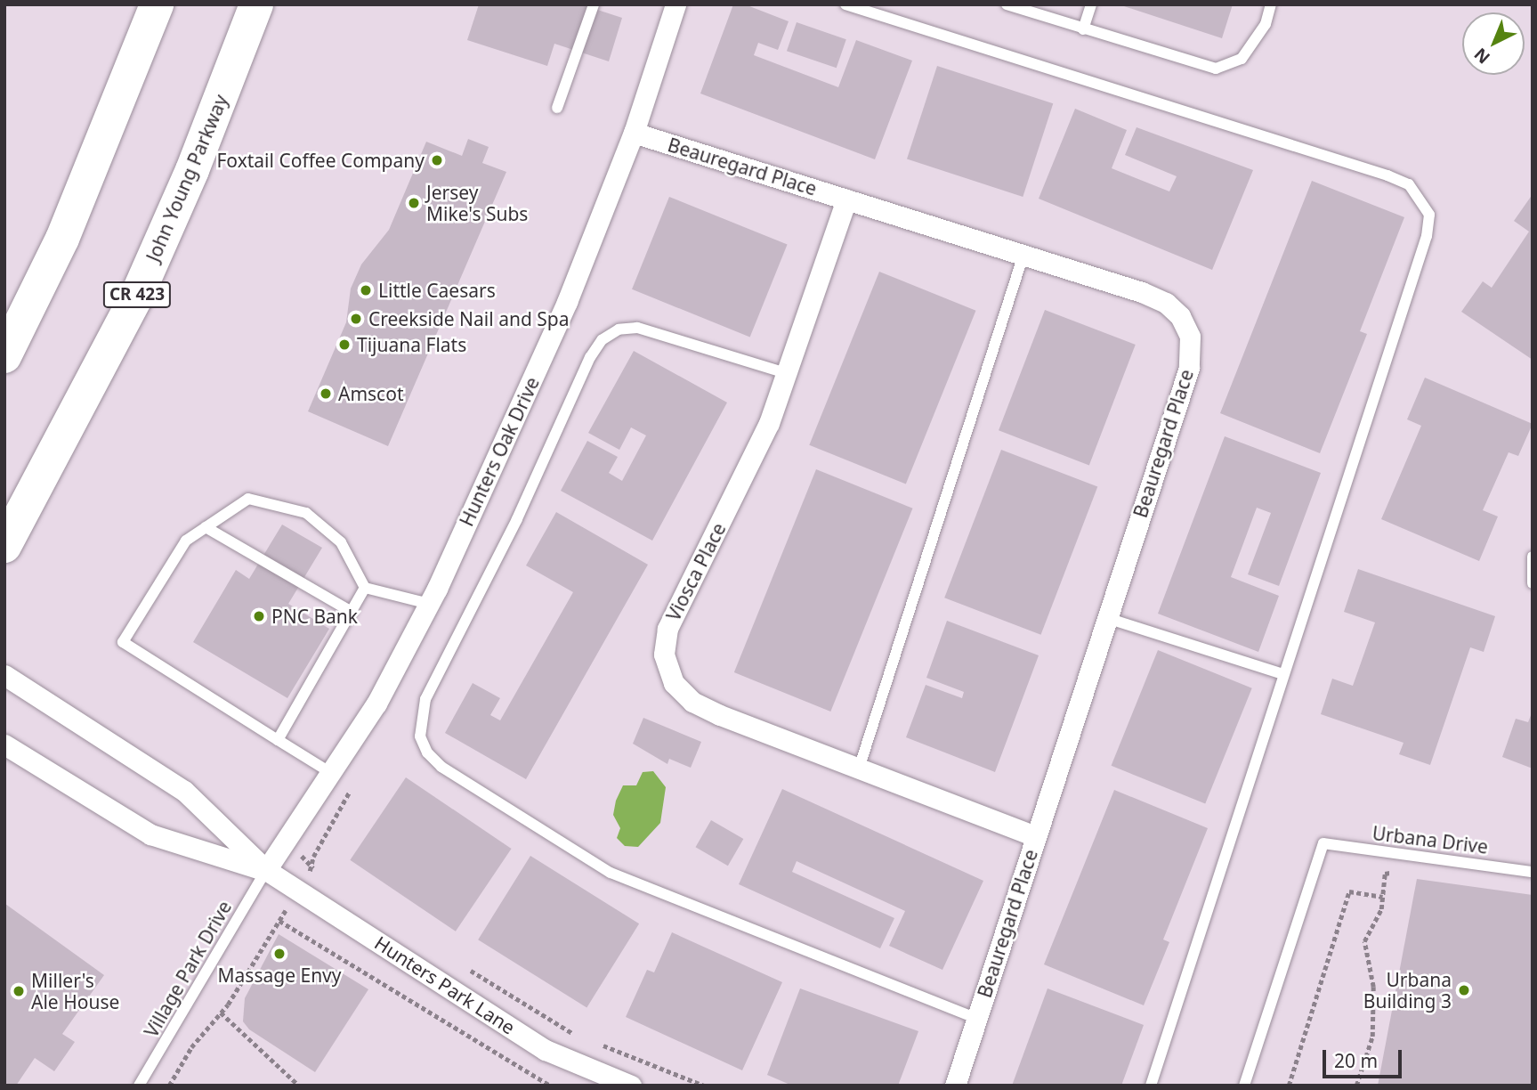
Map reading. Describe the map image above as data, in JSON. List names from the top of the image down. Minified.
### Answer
{"streets":{"highway":["John Young Parkway","CR 423"],"street":["Beauregard Place","Hunters Oak Drive","Viosca Place","Hunters Park Lane"],"lane":["Urbana Drive","Village Park Drive"]},"crossings":[["Beauregard Place","Hunters Oak Drive"],["Beauregard Place","Viosca Place"],["Hunters Oak Drive","Village Park Drive"],["Hunters Oak Drive","Hunters Park Lane"],["Village Park Drive","Hunters Park Lane"]],"places":["Foxtail Coffee Company","Jersey Mike's Subs","Little Caesars","Creekside Nail and Spa","Tijuana Flats","Amscot","PNC Bank","Massage Envy","Urbana Building 3","Miller's Ale House"],"scale_bar":"20 m","north":"bottom left"}
